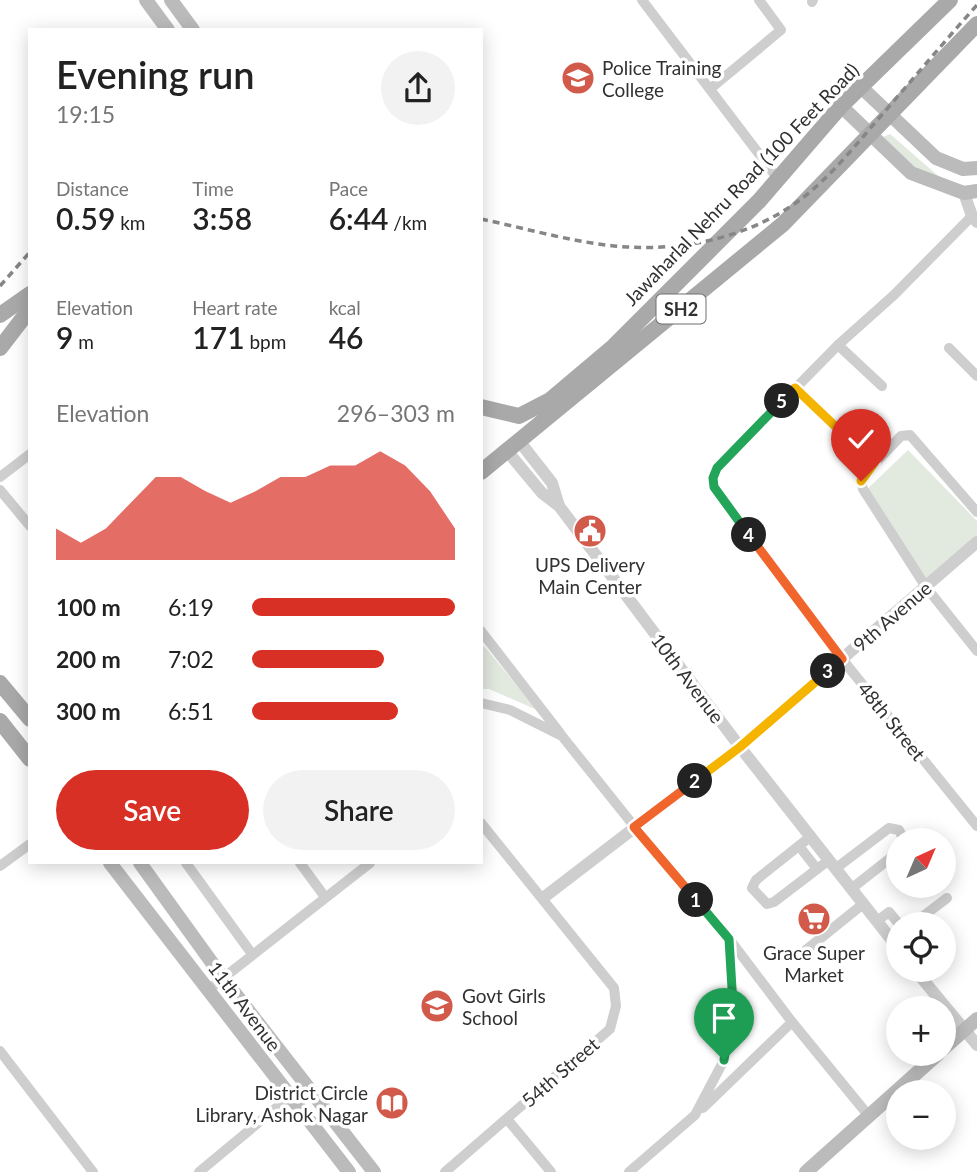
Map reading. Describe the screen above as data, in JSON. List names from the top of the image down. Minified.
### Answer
{"streets":{"main road":["Jawaharlal Nehru Road (100 Feet Road)","SH2","11th Avenue"],"street":["9th Avenue","10th Avenue","48th Street","54th Street"]},"crossings":[["Jawaharlal Nehru Road (100 Feet Road)","10th Avenue"],["9th Avenue","10th Avenue"],["9th Avenue","48th Street"],["9th Avenue","54th Street"]],"places":{"school or university":["Police Training College","Govt Girls School"],"public building":["UPS Delivery Main Center"],"supermarket":["Grace Super Market"],"library":["District Circle Library, Ashok Nagar"]},"north":"top right","page":{"heading":["Evening run","19:15"],"stats":[["Distance","0.59 km"],["Time","3:58"],["Pace","6:44 /km"],["Elevation","9 m"],["Heart rate","171 bpm"],["kcal","46"]],"pins":["5","4","3","2","1"],"chart":["Elevation","296–303 m"],"list":[{"name":"100 m","note":"6:19"},{"name":"200 m","note":"7:02"},{"name":"300 m","note":"6:51"}],"buttons":["Save","Share"],"map_buttons":["+","−"]}}
